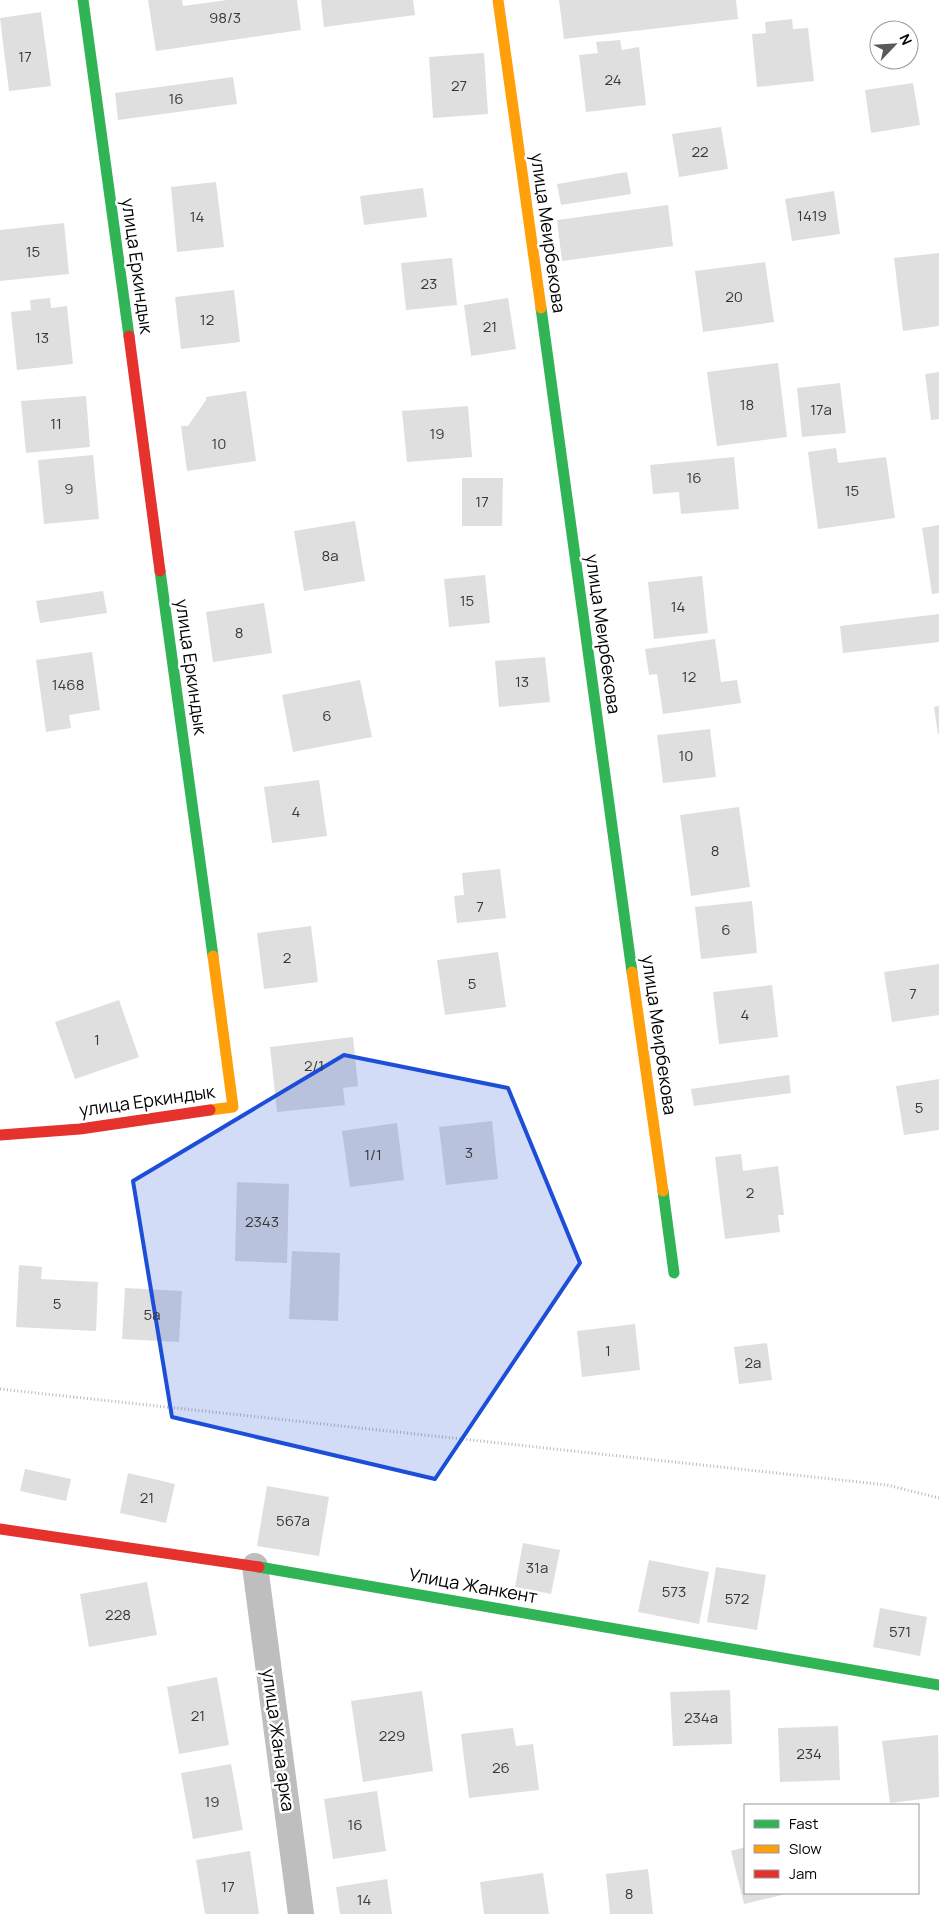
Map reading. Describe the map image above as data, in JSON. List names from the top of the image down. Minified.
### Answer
{"streets":{"street":["улица Меирбекова","улица Еркиндык","Улица Жанкент","улица Жана арка"]},"crossings":[["Улица Жанкент","улица Жана арка"]],"house_numbers":["98/3","17","24","27","16","22","1419","14","15","23","20","12","21","13","18","17а","11","19","10","16","9","15","17","8а","15","14","8","12","13","1468","6","10","4","8","7","6","2","5","7","4","1","2/1","5","3","1/1","2","2343","5","5а","1","2а","21","567а","31а","573","572","228","571","21","234а","229","234","26","19","16","17","8","14"],"legend":["Fast","Slow","Jam"],"north":"top right"}
